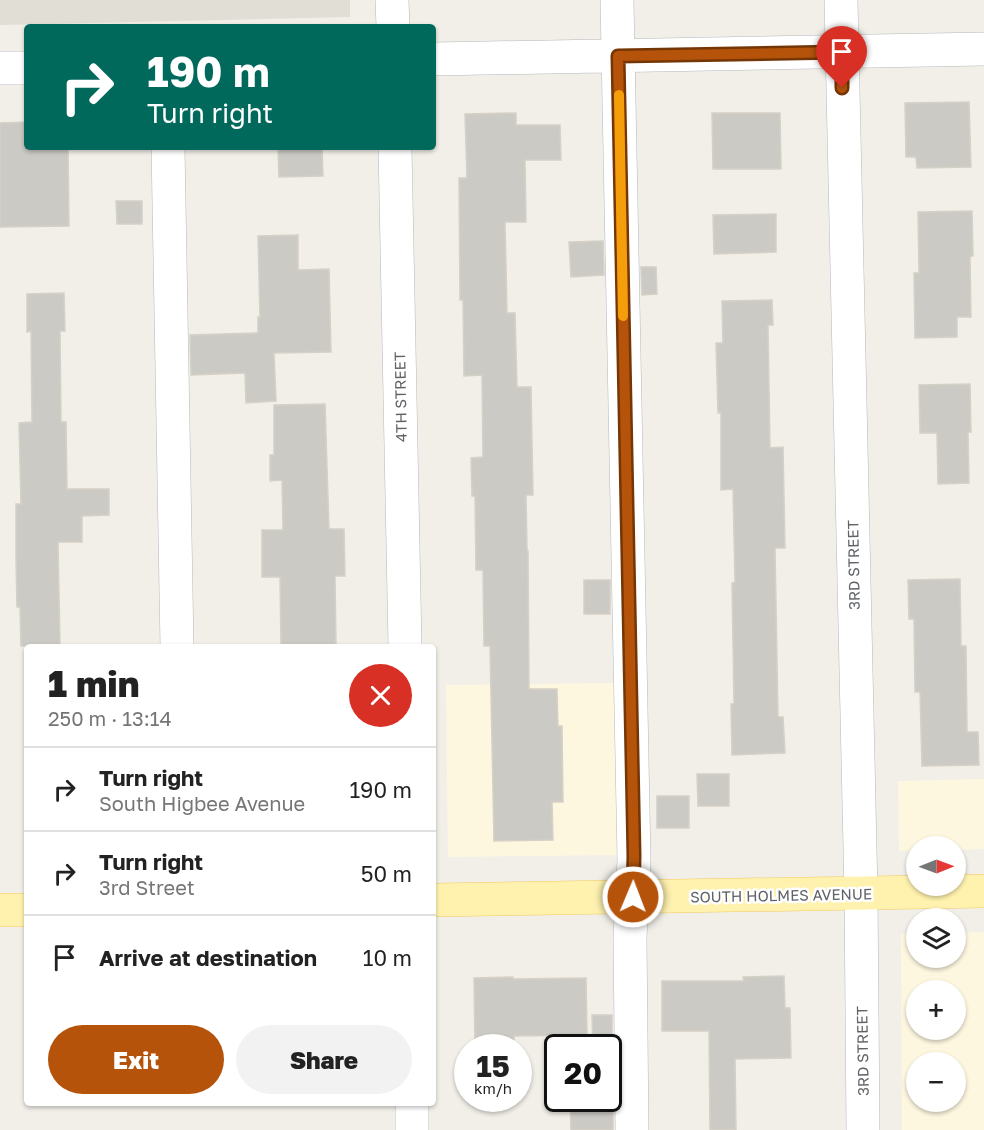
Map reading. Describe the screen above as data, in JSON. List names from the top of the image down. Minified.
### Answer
{"streets":{"main road":["SOUTH HOLMES AVENUE"],"street":["4TH STREET","3RD STREET"]},"crossings":[["3RD STREET","SOUTH HOLMES AVENUE"]],"north":"right","page":{"turn":["190 m","Turn right"],"heading":["1 min","250 m · 13:14"],"list":[{"name":"Turn right","note":"South Higbee Avenue","value":"190 m"},{"name":"Turn right","note":"3rd Street","value":"50 m"},{"name":"Arrive at destination","value":"10 m"}],"map_buttons":["+","−"],"buttons":["Exit","Share"],"speed":"15 km/h","limit":"20"}}
